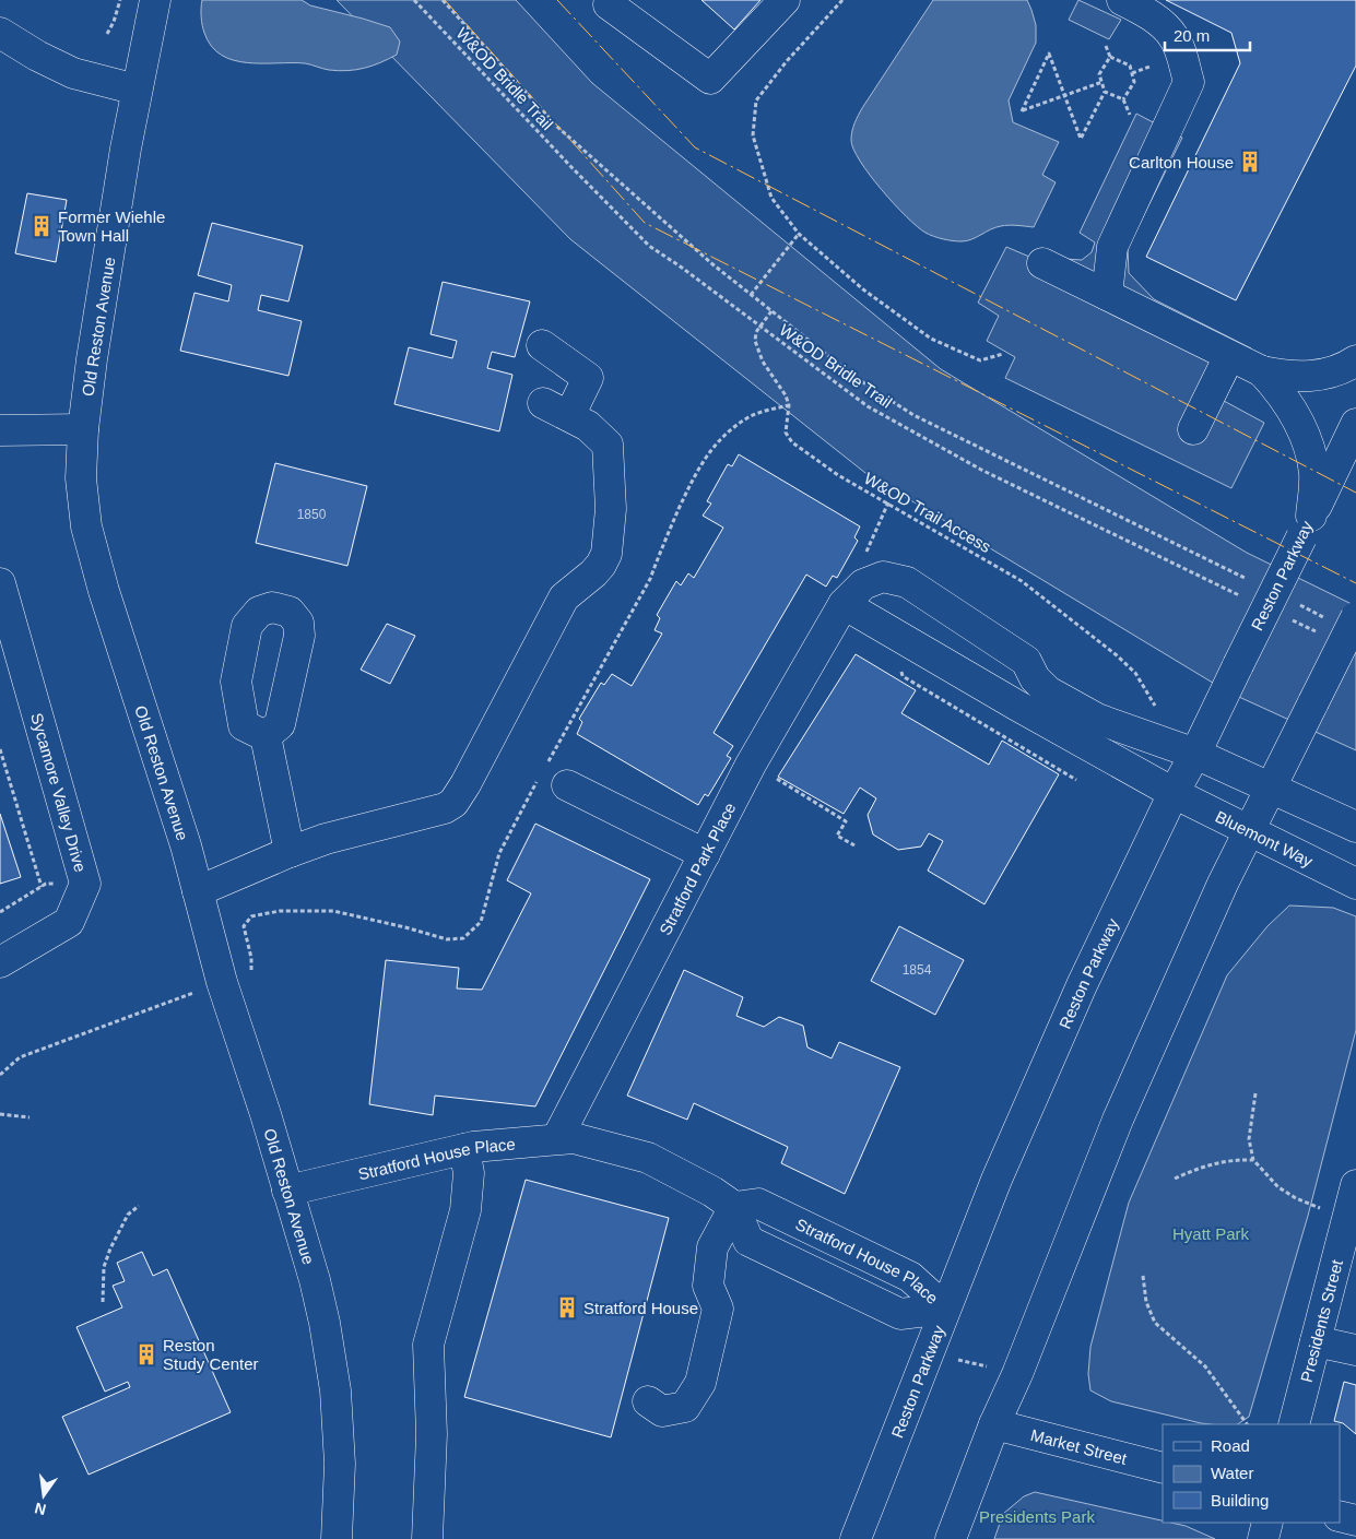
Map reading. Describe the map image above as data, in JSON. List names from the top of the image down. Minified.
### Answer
{"streets":{"street":["Old Reston Avenue","Reston Parkway","Sycamore Valley Drive","Bluemont Way","Stratford Park Place","Stratford House Place","Presidents Street","Market Street"],"path":["W&OD Bridle Trail","W&OD Trail Access"]},"crossings":[["W&OD Bridle Trail","W&OD Trail Access"],["Old Reston Avenue","Stratford House Place"],["Reston Parkway","Bluemont Way"],["Reston Parkway","Stratford Park Place"],["Reston Parkway","Stratford House Place"],["Stratford Park Place","Stratford House Place"]],"parks":["Hyatt Park","Presidents Park"],"places":{"building":["Carlton House","Former Wiehle Town Hall","Stratford House","Reston Study Center"]},"house_numbers":["1850","1854"],"legend":["Road","Water","Building"],"scale_bar":"20 m","north":"bottom"}
